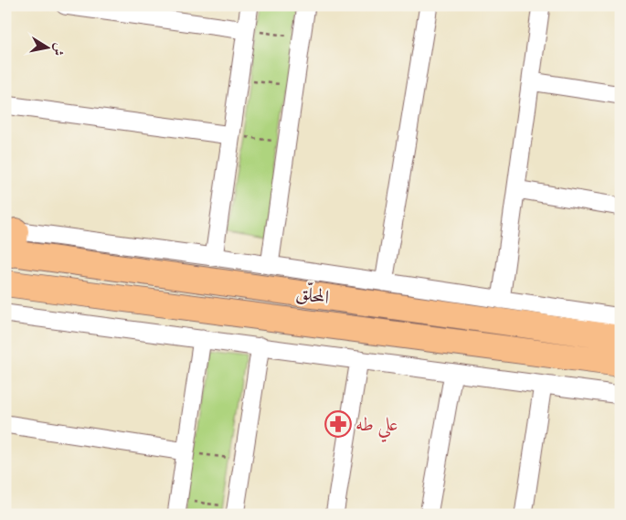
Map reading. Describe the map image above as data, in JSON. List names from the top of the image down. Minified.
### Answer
{"streets":{"highway":["المحلّق"]},"places":{"pharmacy":["علي طه"]},"north":"right"}
